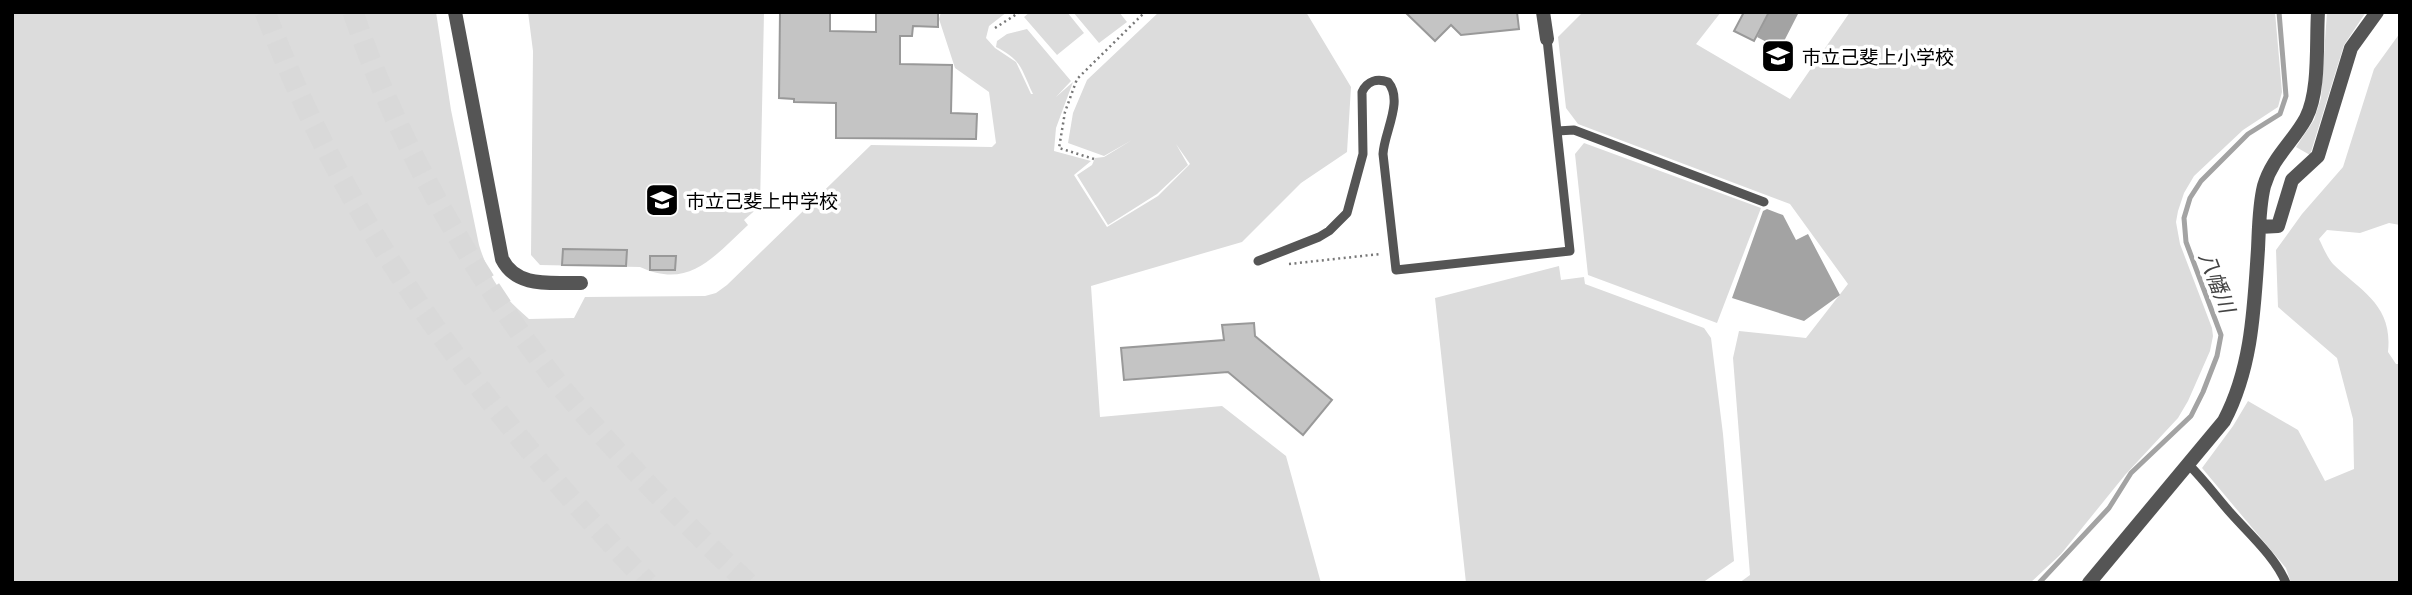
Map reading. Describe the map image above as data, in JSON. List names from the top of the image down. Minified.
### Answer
{"water":["八幡川"],"places":{"school or university":["市立己斐上小学校","市立己斐上中学校"]}}
